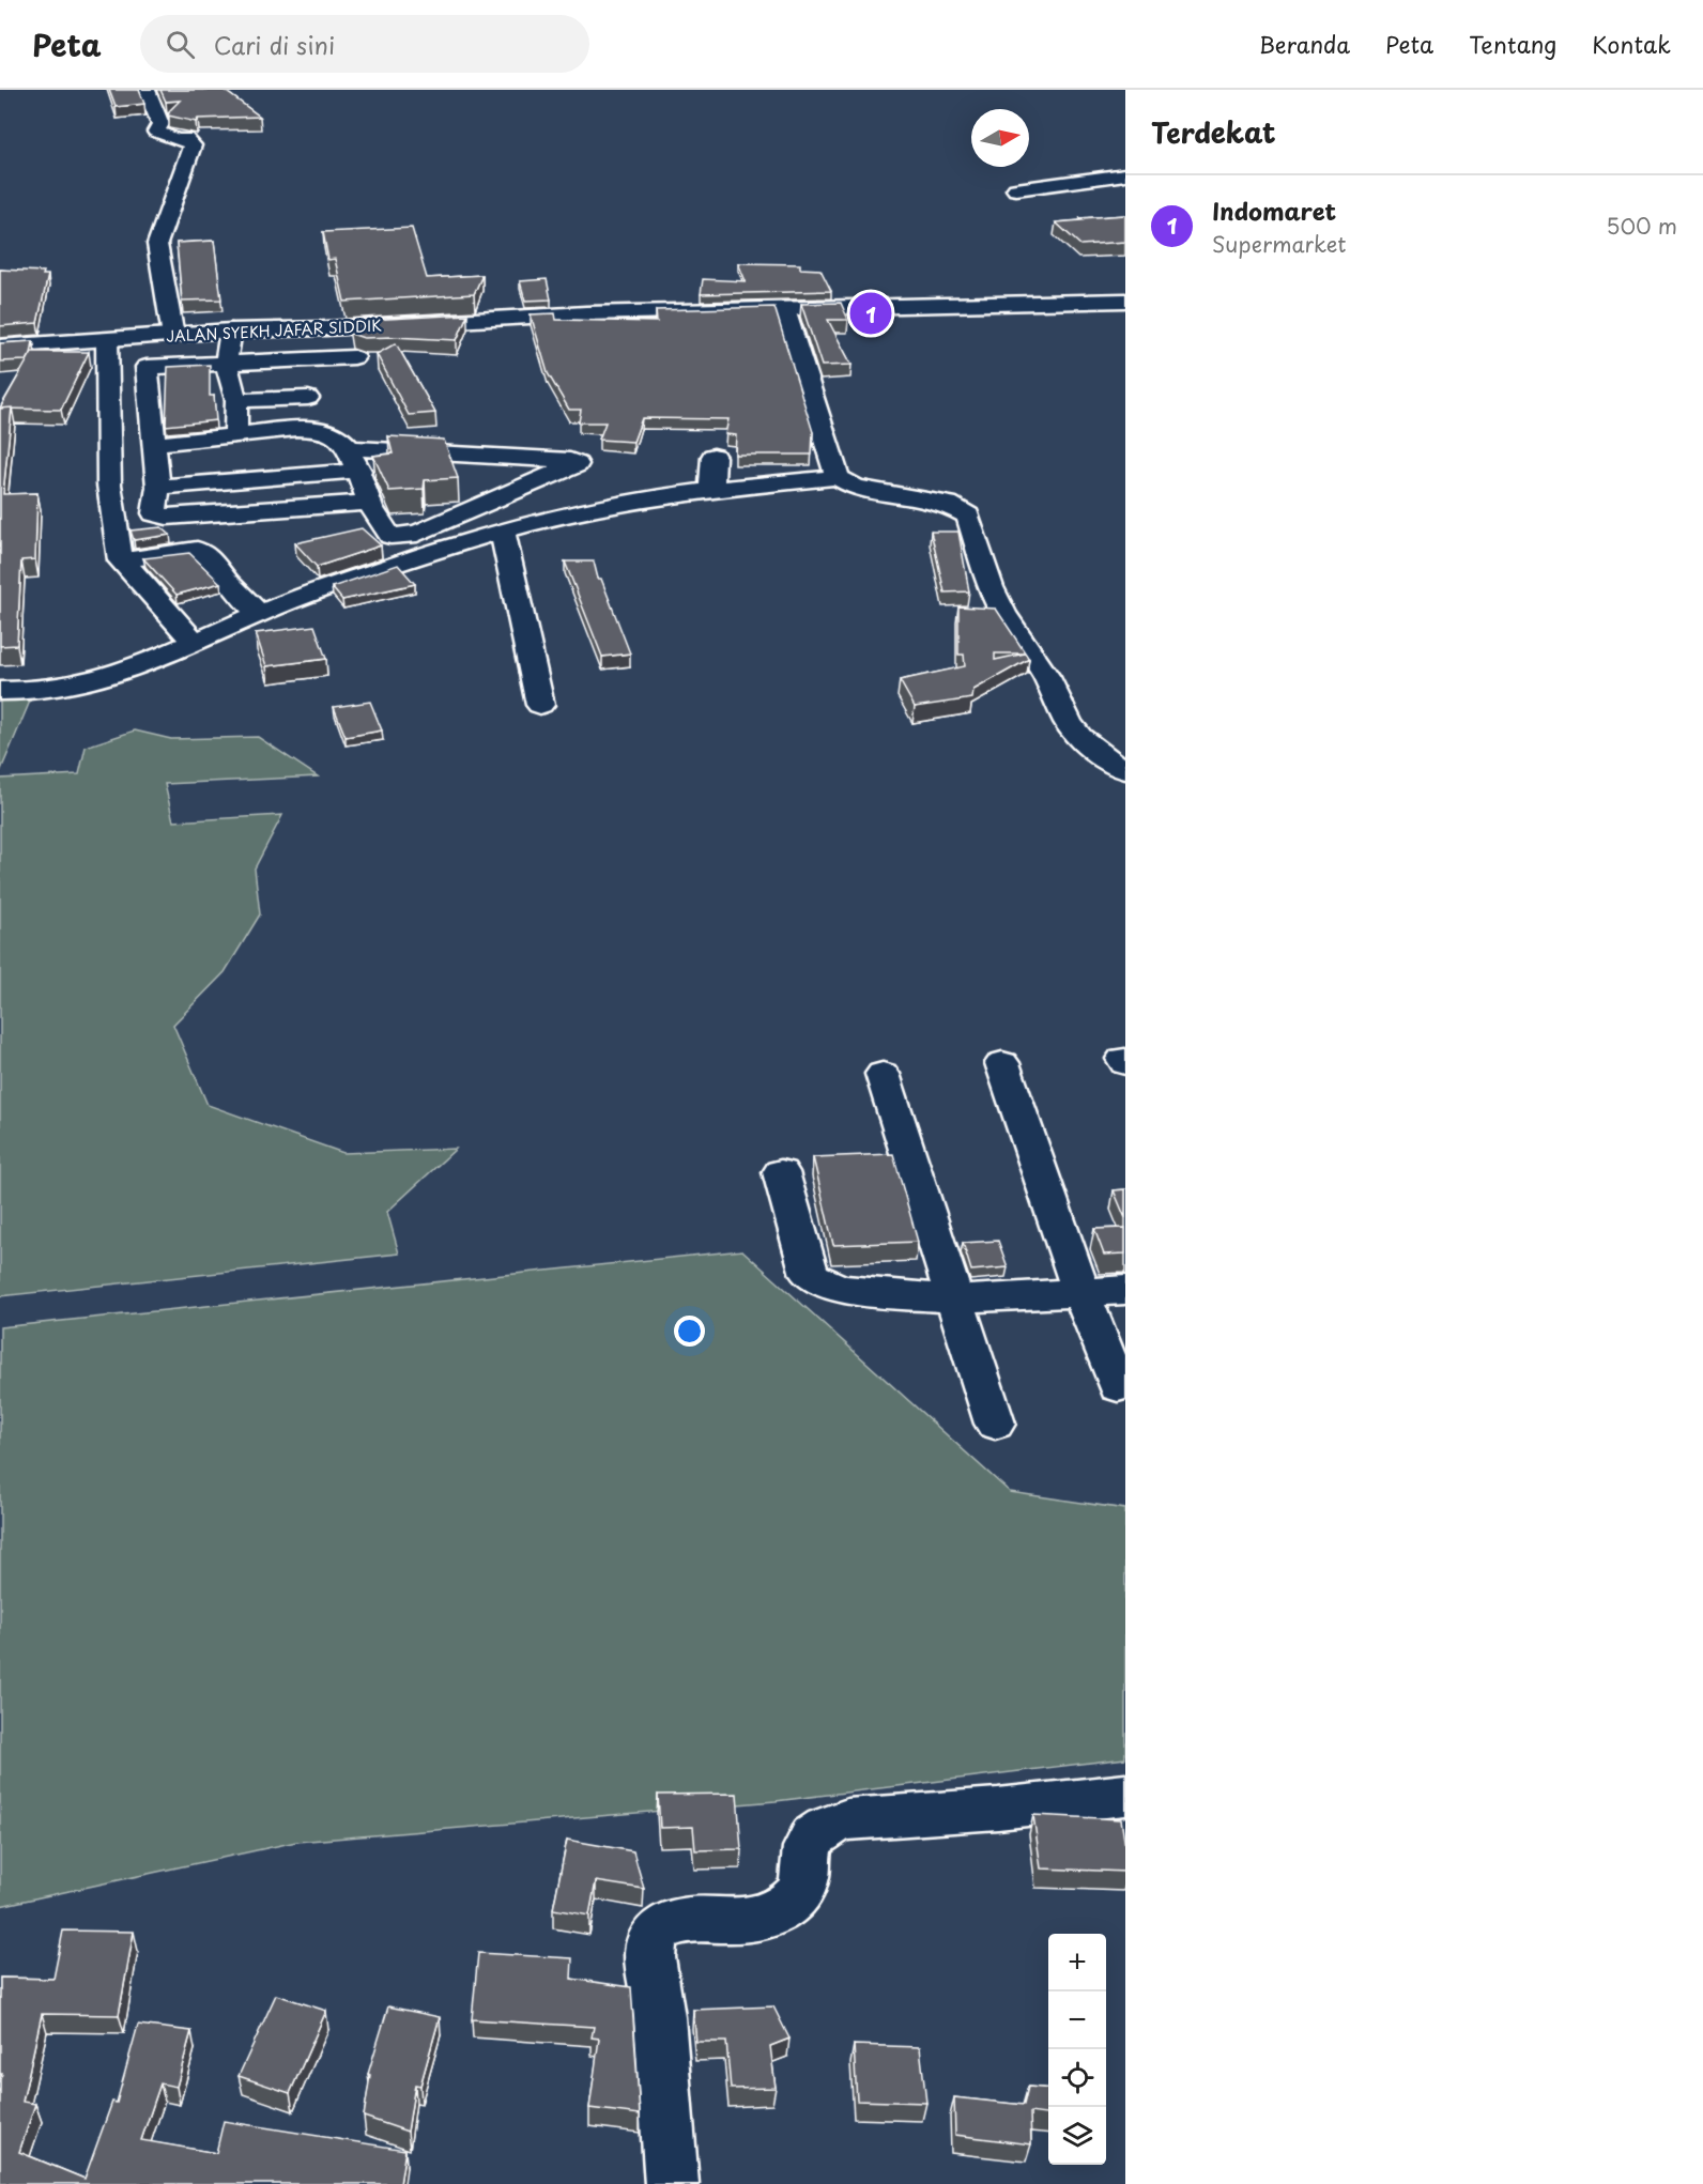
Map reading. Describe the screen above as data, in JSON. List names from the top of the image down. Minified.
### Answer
{"streets":{"street":["JALAN SYEKH JAFAR SIDDIK"]},"north":"right","page":{"header":"Peta","search":"Cari di sini","nav":["Beranda","Peta","Tentang","Kontak"],"heading":"Terdekat","list":[{"mark":"1","name":"Indomaret","note":"Supermarket","value":"500 m"}],"pins":"1","map_buttons":["+","−"]}}
